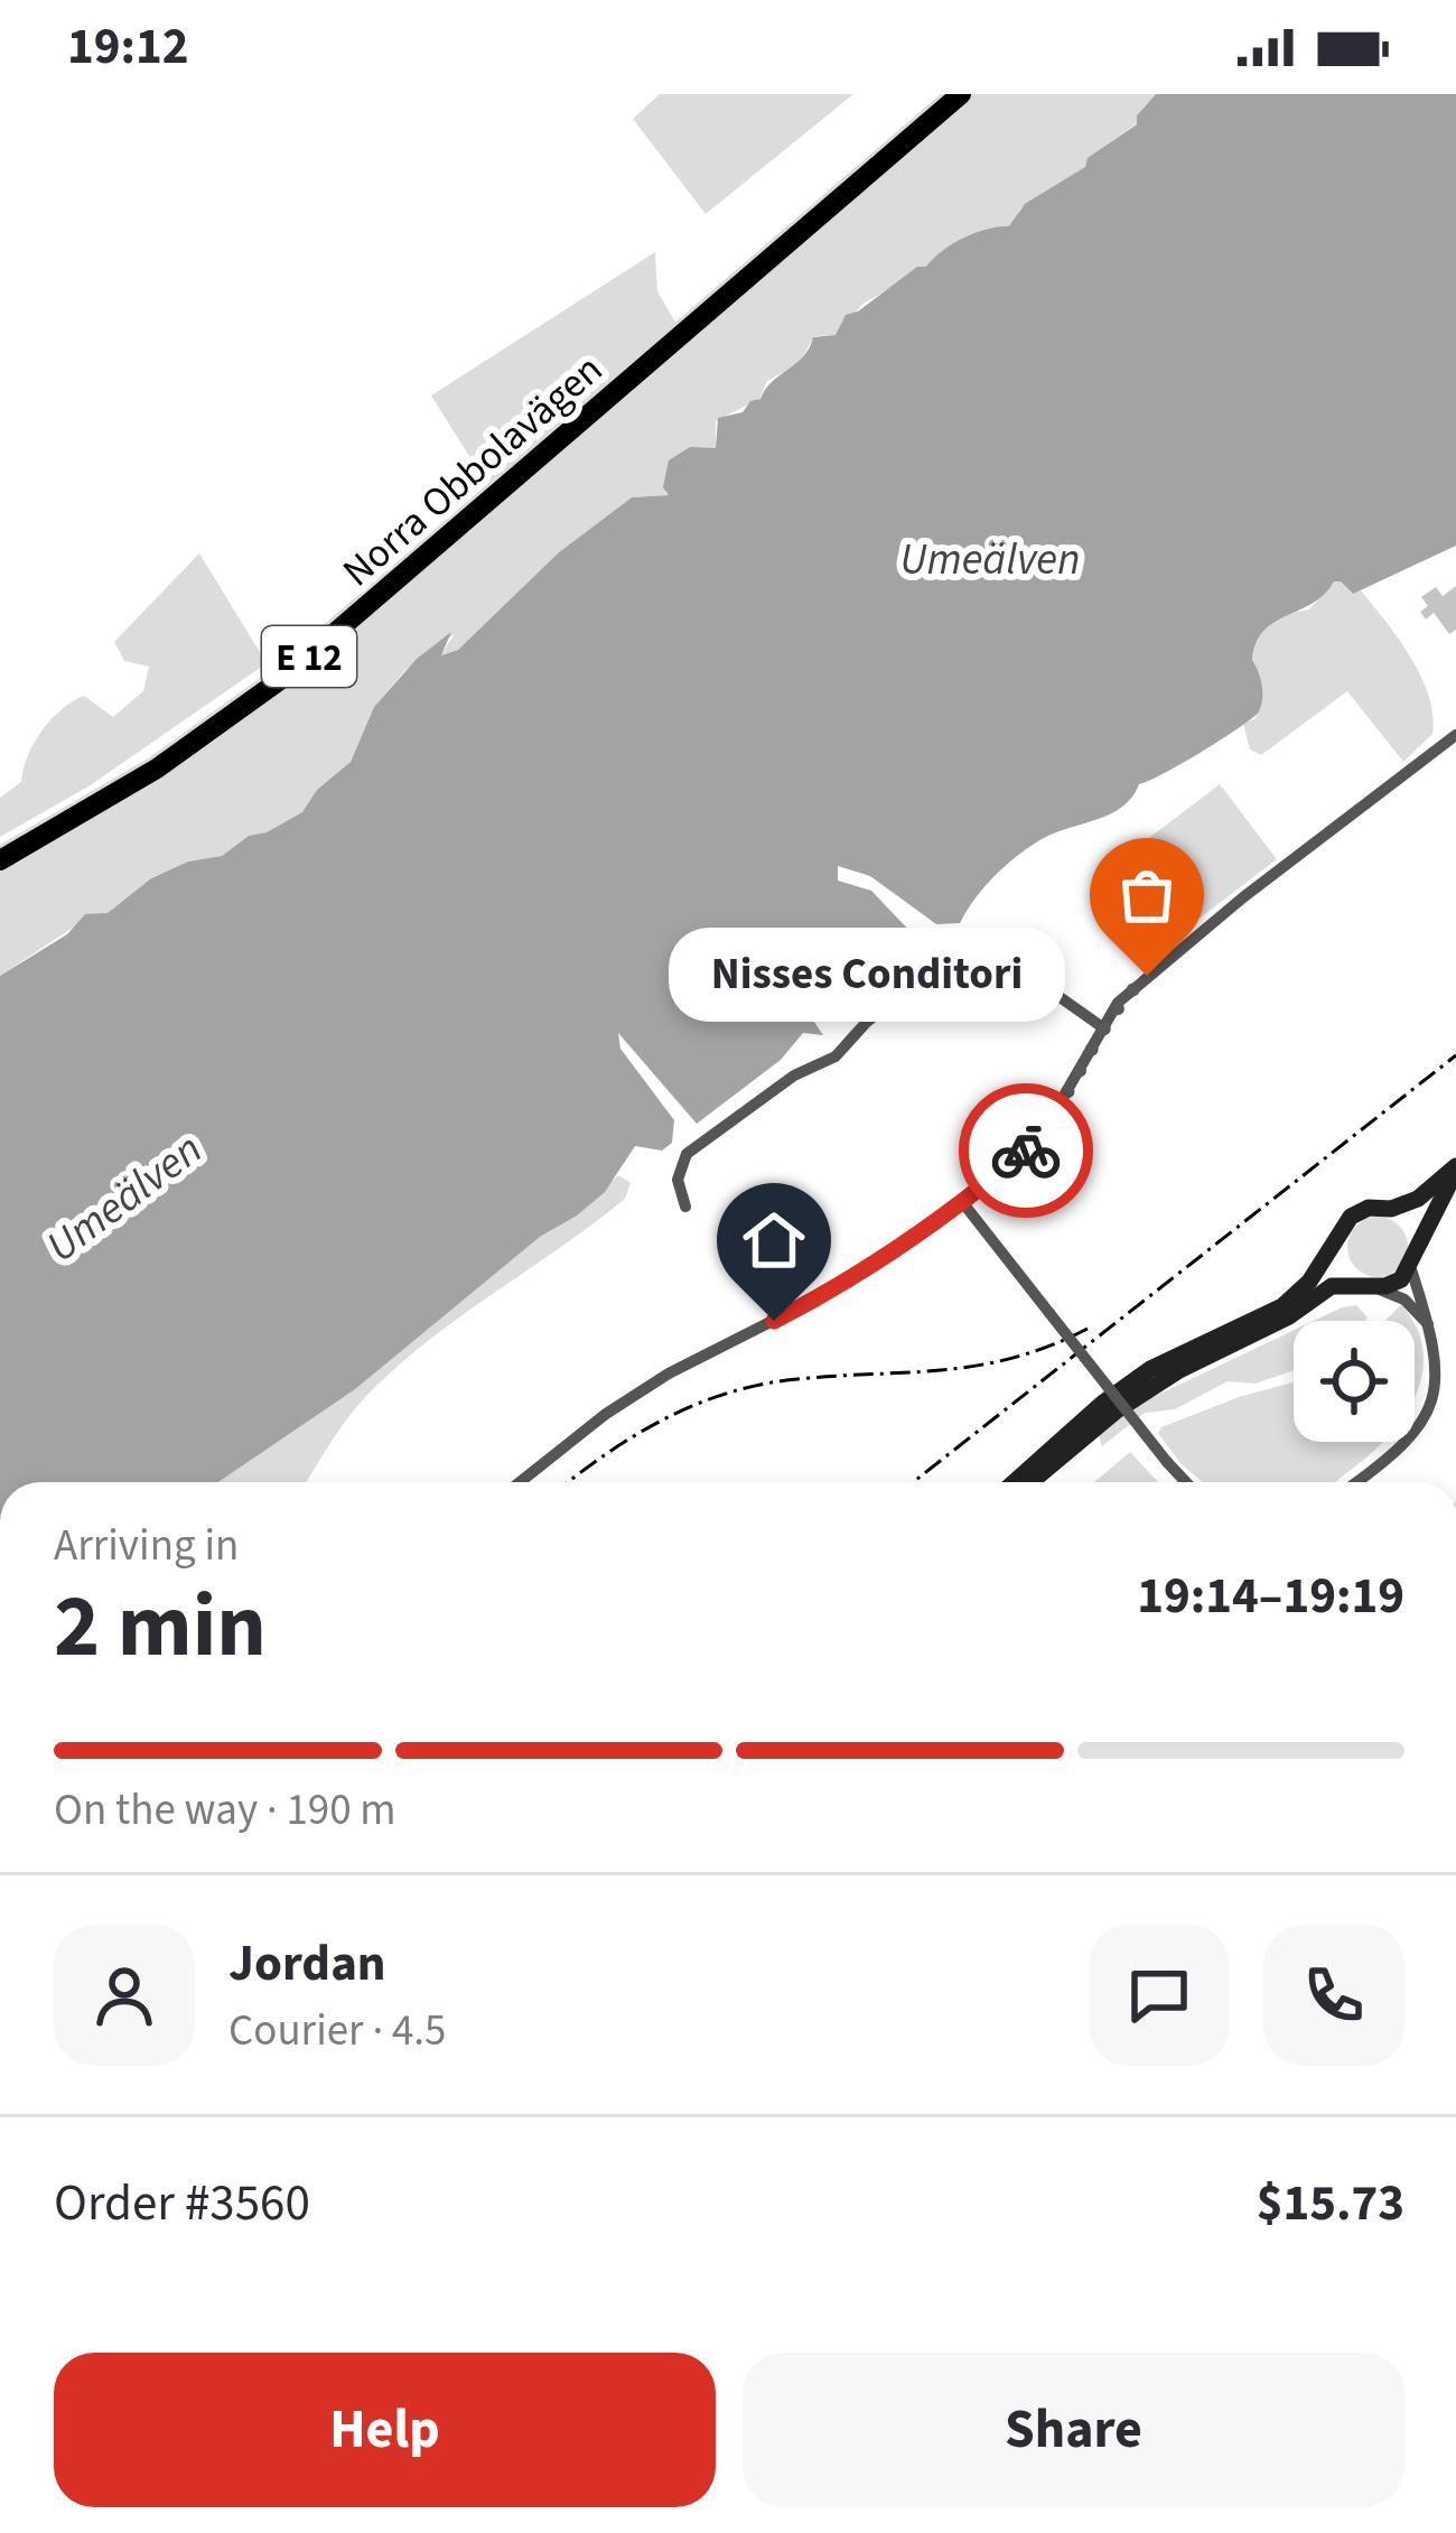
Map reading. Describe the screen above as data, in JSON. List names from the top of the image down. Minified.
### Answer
{"streets":{"highway":["Norra Obbolavägen","E 12"]},"water":["Umeälven"],"places":["Nisses Conditori"],"page":{"status":"19:12","bubble":"Nisses Conditori","heading":["2 min","Arriving in","19:14–19:19"],"panel":["Jordan","Courier · 4.5","Order #3560","$15.73"],"bar":"On the way · 190 m","buttons":["Help","Share"]}}
